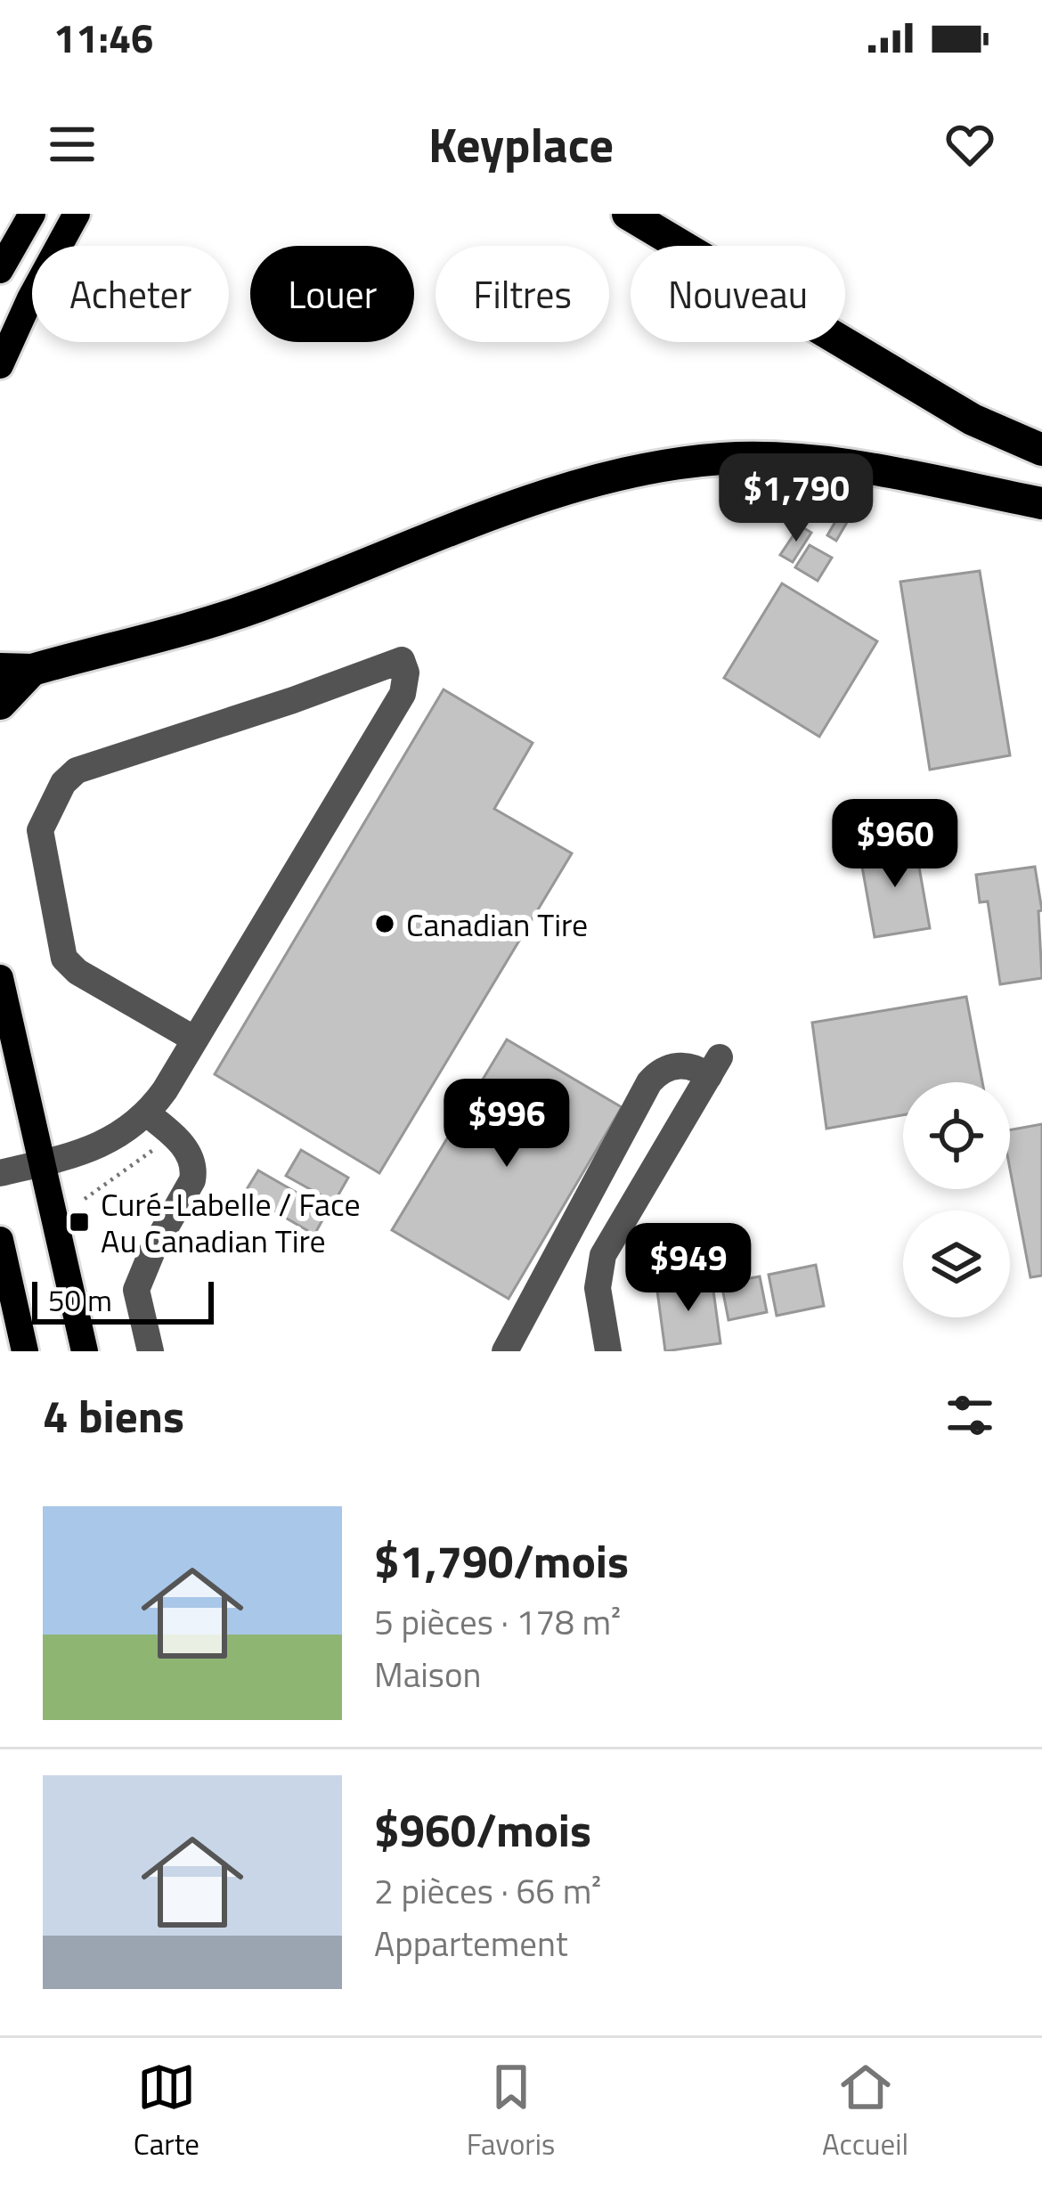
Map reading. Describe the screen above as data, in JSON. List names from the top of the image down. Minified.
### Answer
{"places":{"other":["Canadian Tire"],"transit":["Curé-Labelle / Face Au Canadian Tire"]},"scale_bar":"50 m","page":{"status":"11:46","header":"Keyplace","chip":["Acheter","Louer","Filtres","Nouveau"],"price":["$1,790","$960","$996","$949"],"scale":"50 m","heading":"4 biens","list":[{"name":"$1,790/mois","note":"5 pièces · 178 m² · Maison"},{"name":"$960/mois","note":"2 pièces · 66 m² · Appartement"}],"tabs":["Carte","Favoris","Accueil"]}}
